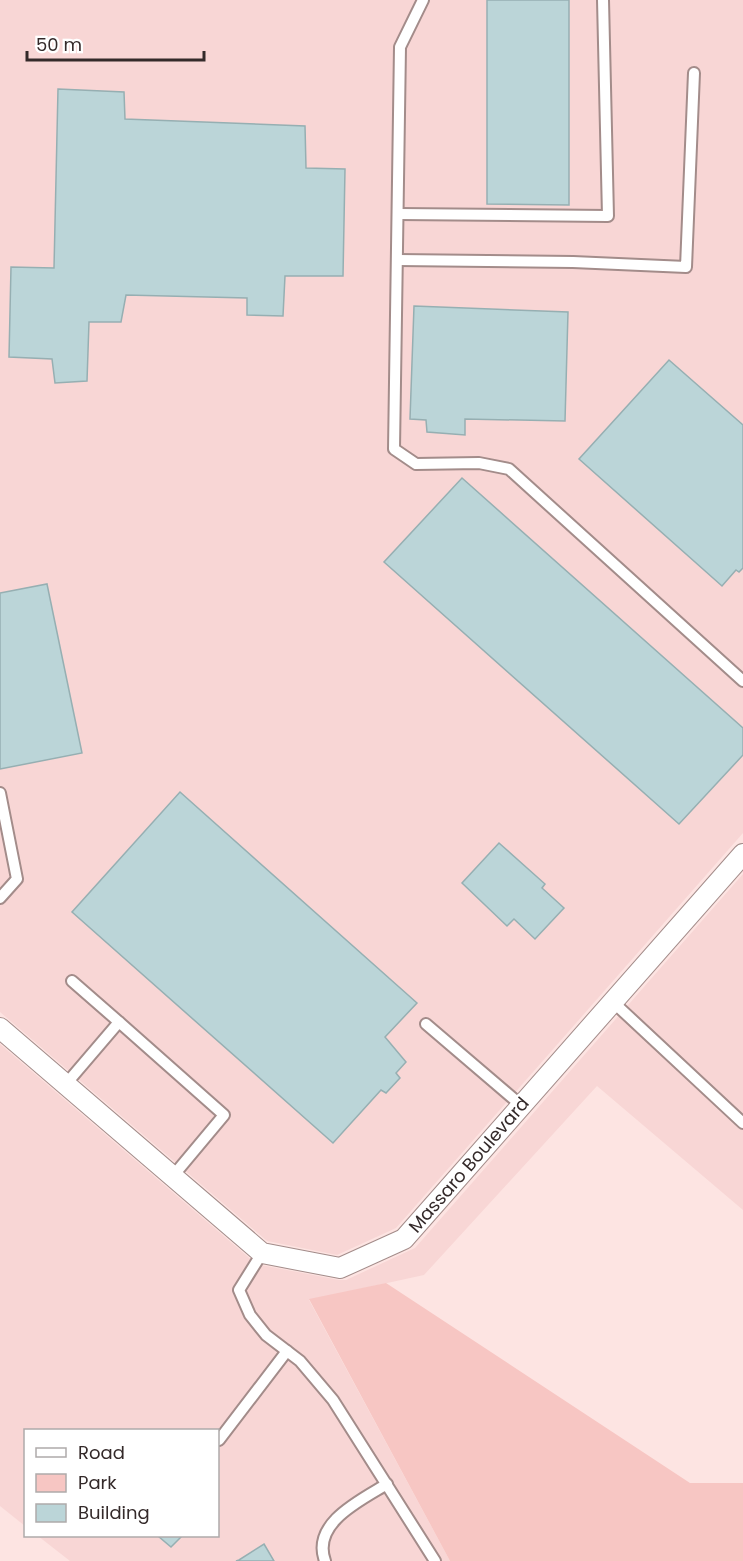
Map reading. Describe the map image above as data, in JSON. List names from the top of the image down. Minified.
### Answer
{"streets":{"street":["Massaro Boulevard"]},"legend":["Road","Park","Building"],"scale_bar":"50 m"}
